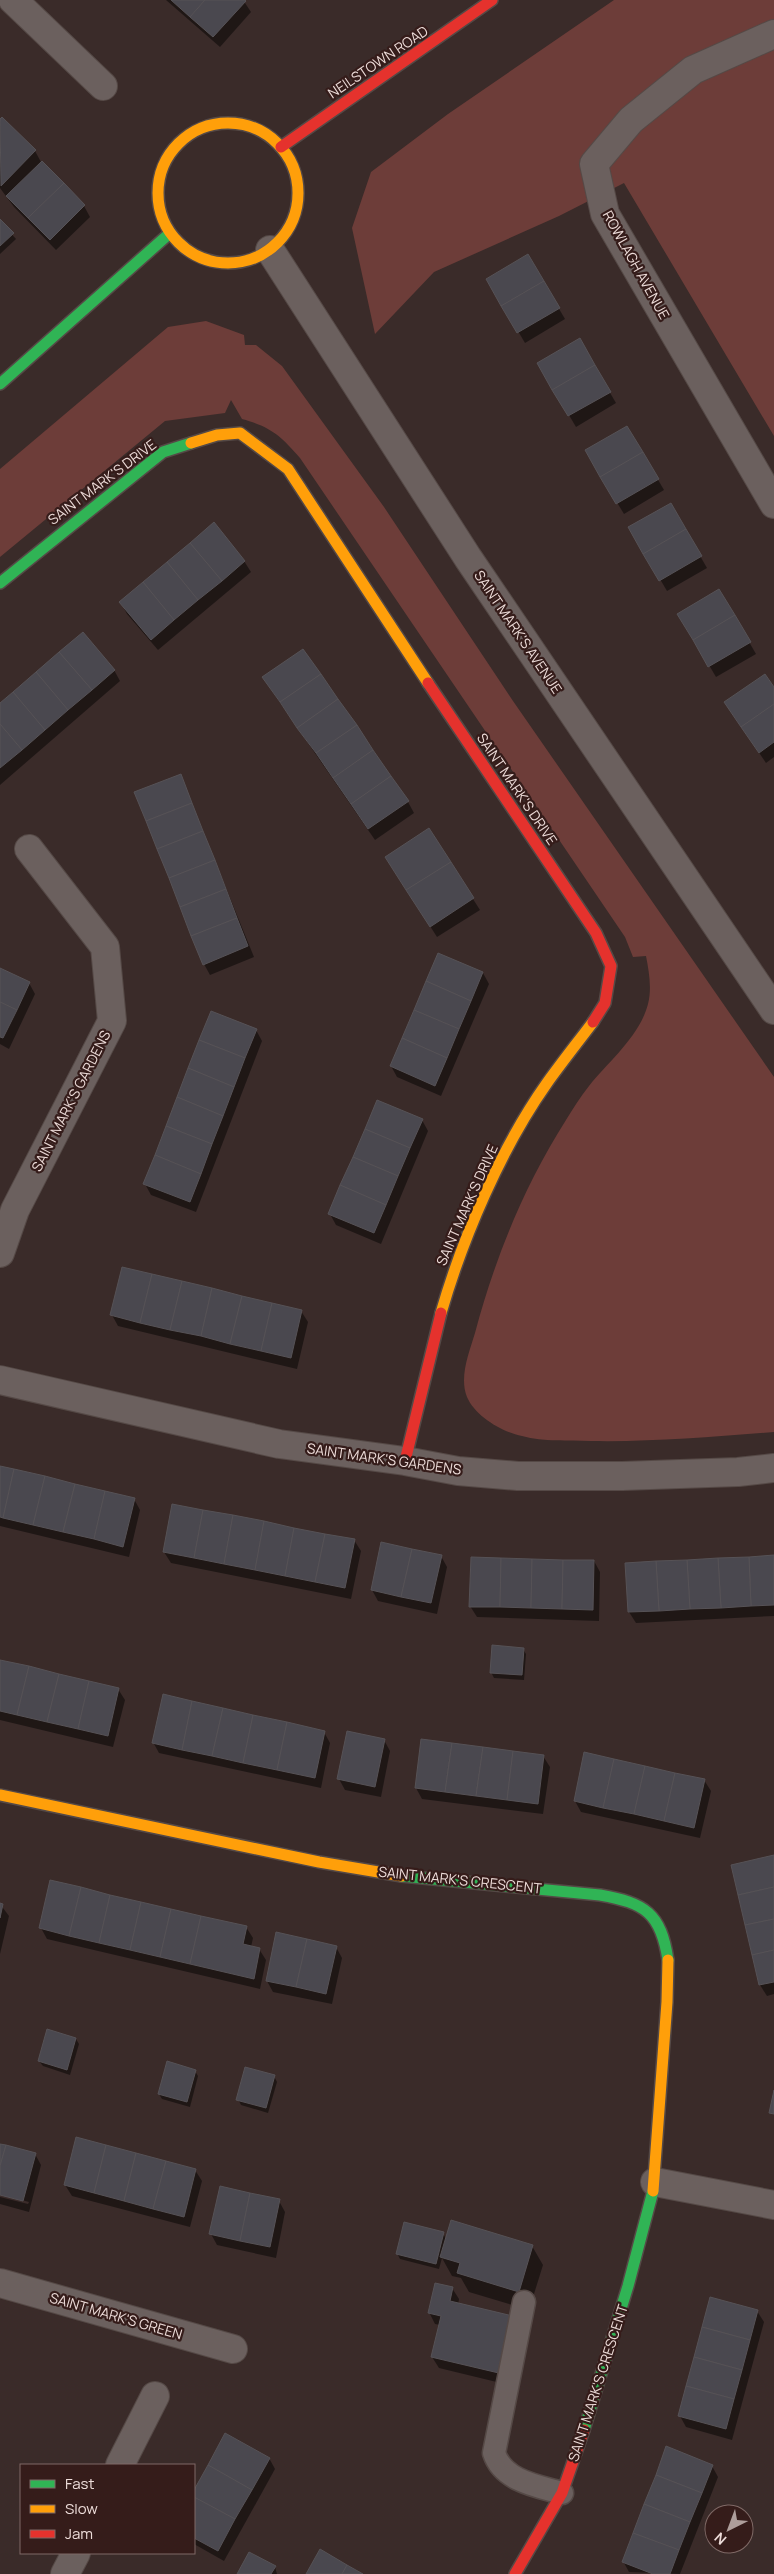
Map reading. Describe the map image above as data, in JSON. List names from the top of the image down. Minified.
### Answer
{"streets":{"street":["NEILSTOWN ROAD","ROWLAGH AVENUE","SAINT MARK'S DRIVE","SAINT MARK'S AVENUE","SAINT MARK'S GARDENS","SAINT MARK'S CRESCENT","SAINT MARK'S GREEN"]},"crossings":[["NEILSTOWN ROAD","SAINT MARK'S AVENUE"],["SAINT MARK'S DRIVE","SAINT MARK'S GARDENS"]],"legend":["Fast","Slow","Jam"],"north":"bottom left"}
